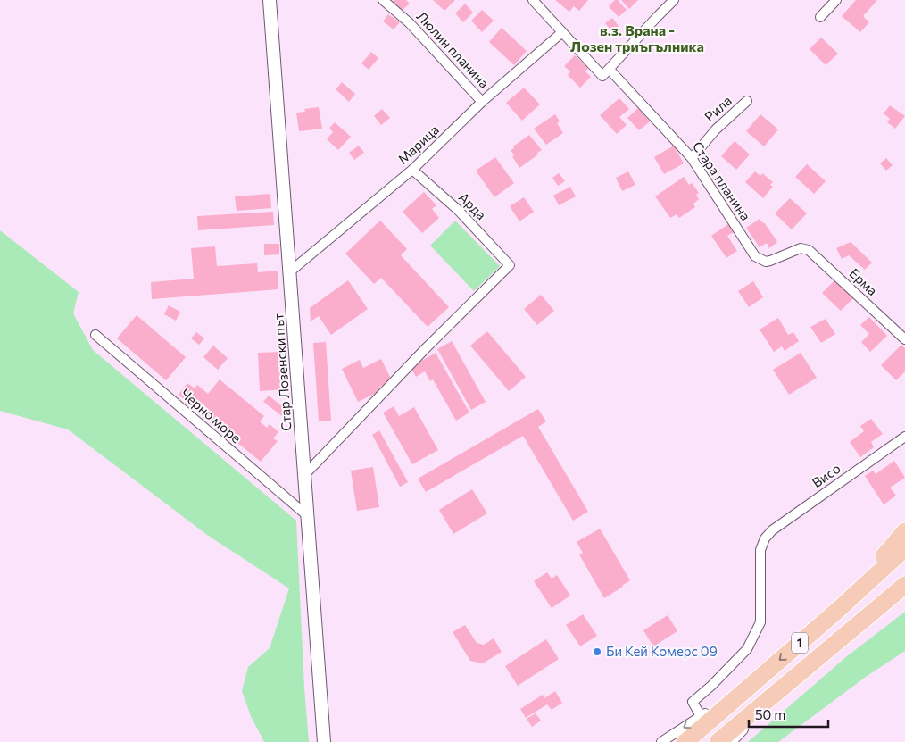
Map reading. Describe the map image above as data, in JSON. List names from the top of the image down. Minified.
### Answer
{"streets":{"highway":["1"],"street":["Люлин планина","Рила","Марица","Стара планина","Арда","Ерма","Стар Лозенски път","Черно море","Висо"]},"crossings":[["Люлин планина","Марица"],["Рила","Стара планина"],["Марица","Арда"],["Марица","Стар Лозенски път"],["Стара планина","Ерма"],["Арда","Стар Лозенски път"],["Стар Лозенски път","Черно море"]],"districts":["в.з. Врана - Лозен триъгълника"],"places":["Би Кей Комерс 09"],"scale_bar":"50 m"}
